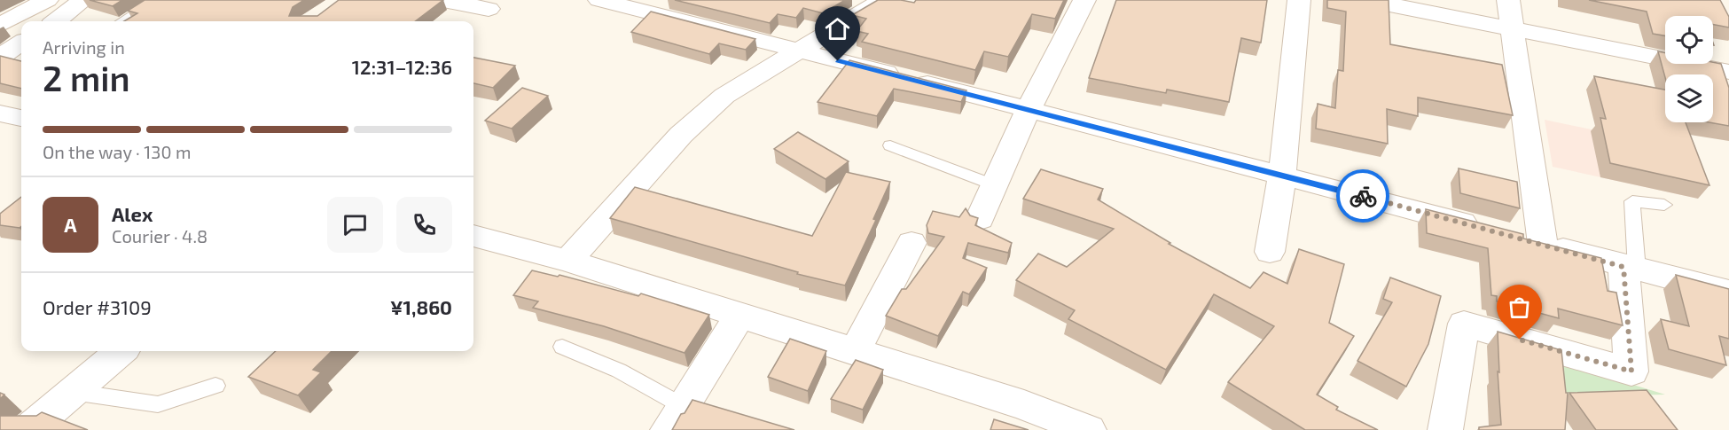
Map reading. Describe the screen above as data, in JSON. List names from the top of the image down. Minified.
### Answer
{"page":{"heading":["2 min","Arriving in","12:31–12:36"],"panel":["Alex","Courier · 4.8","Order #3109","¥1,860"],"bar":"On the way · 130 m","round":"A"}}
